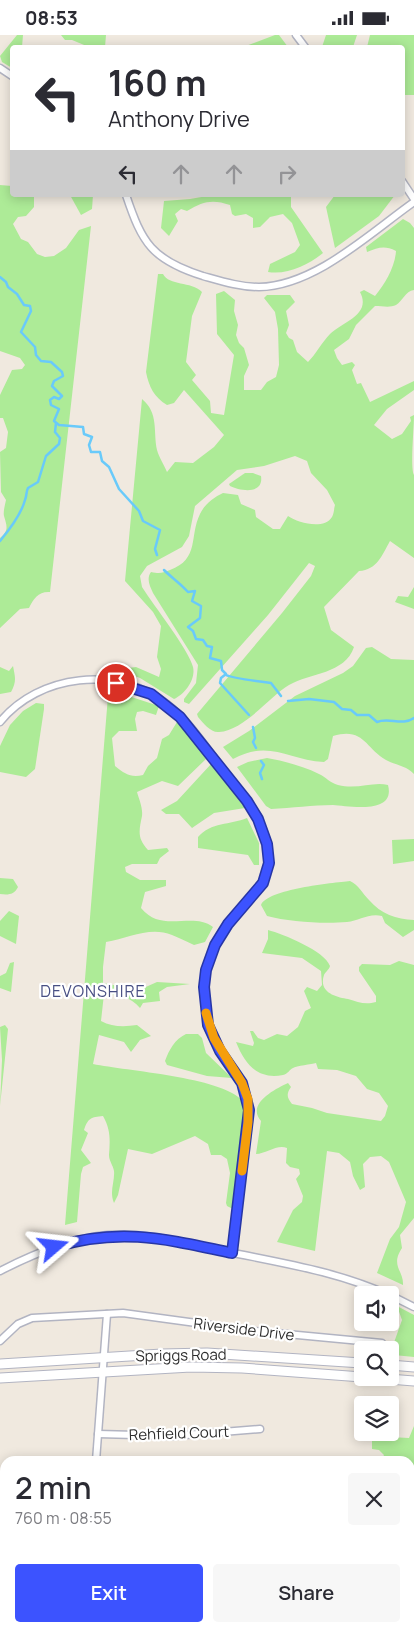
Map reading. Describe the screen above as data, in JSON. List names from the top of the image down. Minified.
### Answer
{"streets":{"main road":["Spriggs Road"],"street":["Riverside Drive","Rehfield Court"]},"districts":["DEVONSHIRE"],"page":{"status":"08:53","turn":["160 m","Anthony Drive"],"heading":["2 min","760 m · 08:55"],"buttons":["Exit","Share"]}}
